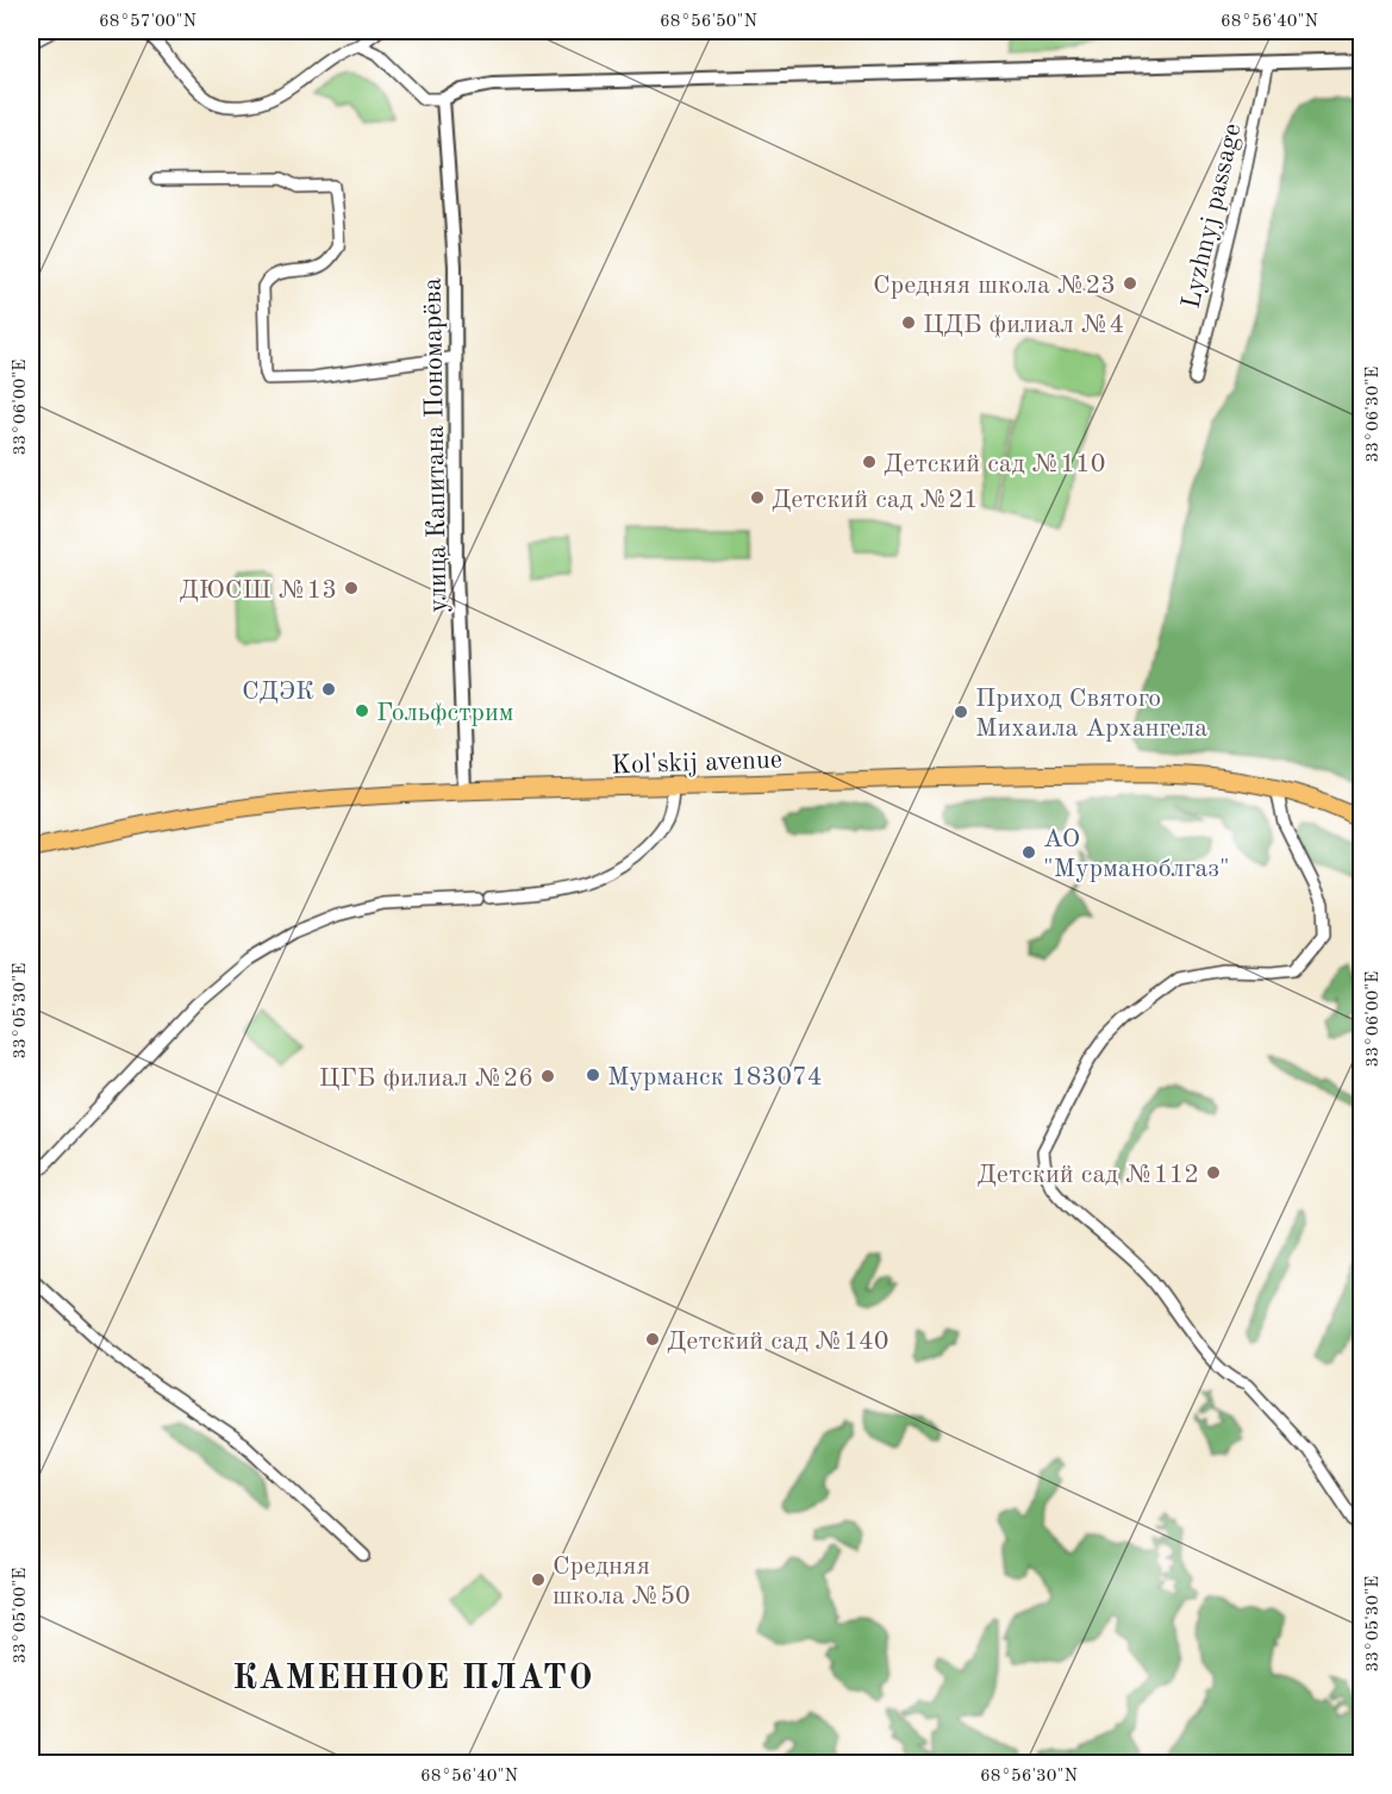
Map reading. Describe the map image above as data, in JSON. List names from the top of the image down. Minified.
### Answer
{"streets":{"main road":["Kol'skij avenue"],"street":["Lyzhnyj passage","улица Капитана Пономарёва"]},"crossings":[["улица Капитана Пономарёва","Kol'skij avenue"]],"districts":["КАМЕННОЕ ПЛАТО"],"places":["Средняя школа №23","ЦДБ филиал №4","Детский сад №110","Детский сад №21","ДЮСШ №13","СДЭК","Гольфстрим","Приход Святого Михаила Архангела","AO \"Мурманоблгаз\"","Мурманск 183074","ЦГБ филиал №26","Детский сад №112","Детский сад №140","Средняя школа №50"],"coordinates":["68°57'00\"N","68°56'50\"N","68°56'40\"N","33°06'00\"E","33°06'30\"E","33°05'30\"E","33°05'00\"E","68°56'30\"N"]}
